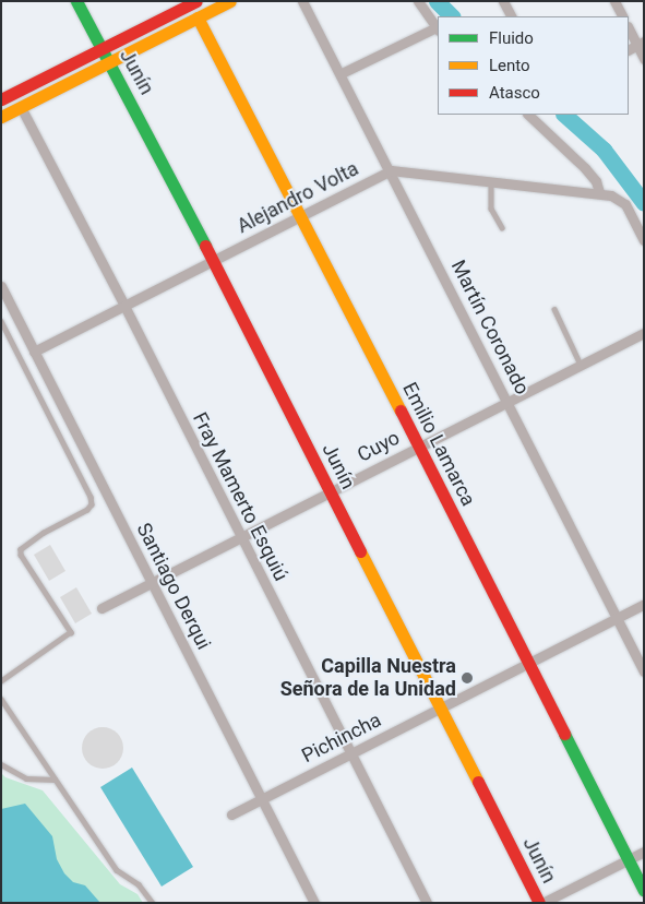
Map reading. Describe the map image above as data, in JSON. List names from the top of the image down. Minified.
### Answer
{"streets":{"street":["Junín","Alejandro Volta","Martín Coronado","Emilio Lamarca","Cuyo","Fray Mamerto Esquiú","Santiago Derqui","Pichincha"]},"crossings":[["Junín","Alejandro Volta"],["Junín","Cuyo"],["Junín","Pichincha"],["Alejandro Volta","Martín Coronado"],["Alejandro Volta","Emilio Lamarca"],["Alejandro Volta","Fray Mamerto Esquiú"],["Alejandro Volta","Santiago Derqui"],["Martín Coronado","Cuyo"],["Martín Coronado","Pichincha"],["Emilio Lamarca","Cuyo"],["Emilio Lamarca","Pichincha"],["Cuyo","Fray Mamerto Esquiú"],["Cuyo","Santiago Derqui"],["Fray Mamerto Esquiú","Pichincha"],["Santiago Derqui","Pichincha"]],"places":["Capilla Nuestra Señora de la Unidad"],"legend":["Fluido","Lento","Atasco"]}
